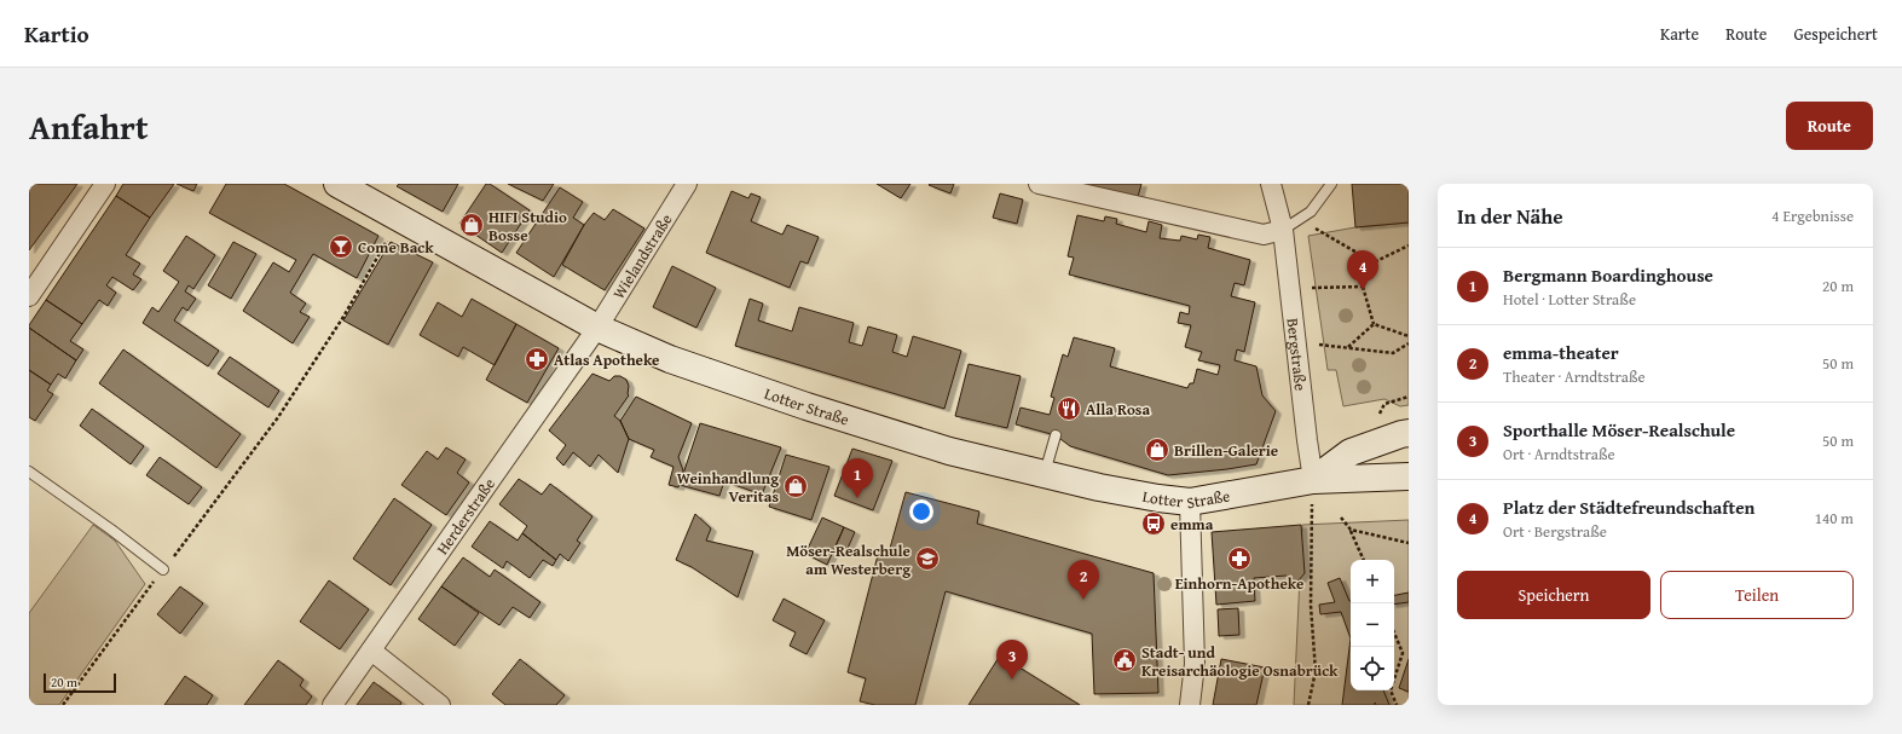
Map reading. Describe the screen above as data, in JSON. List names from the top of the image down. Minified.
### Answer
{"streets":{"street":["Wielandstraße","Bergstraße","Lotter Straße","Herderstraße"]},"crossings":[["Wielandstraße","Lotter Straße"],["Wielandstraße","Herderstraße"],["Bergstraße","Lotter Straße"],["Lotter Straße","Herderstraße"]],"places":{"shop":["HIFI Studio Bosse","Brillen-Galerie","Weinhandlung Veritas"],"bar":["Come Back"],"pharmacy":["Atlas Apotheke","Einhorn-Apotheke"],"restaurant":["Alla Rosa"],"bus stop":["emma"],"school or university":["Möser-Realschule am Westerberg"],"public building":["Stadt- und Kreisarchäologie Osnabrück"]},"scale_bar":"20 m","page":{"header":"Kartio","nav":["Karte","Route","Gespeichert"],"title":"Anfahrt","buttons":["Route",["Speichern","Teilen"]],"heading":["In der Nähe","4 Ergebnisse"],"list":[{"mark":"1","name":"Bergmann Boardinghouse","note":"Hotel · Lotter Straße","value":"20 m"},{"mark":"2","name":"emma-theater","note":"Theater · Arndtstraße","value":"50 m"},{"mark":"3","name":"Sporthalle Möser-Realschule","note":"Ort · Arndtstraße","value":"50 m"},{"mark":"4","name":"Platz der Städtefreundschaften","note":"Ort · Bergstraße","value":"140 m"}],"pins":["4","1","2","3"],"map_buttons":["+","−"],"scale":"20 m"}}
